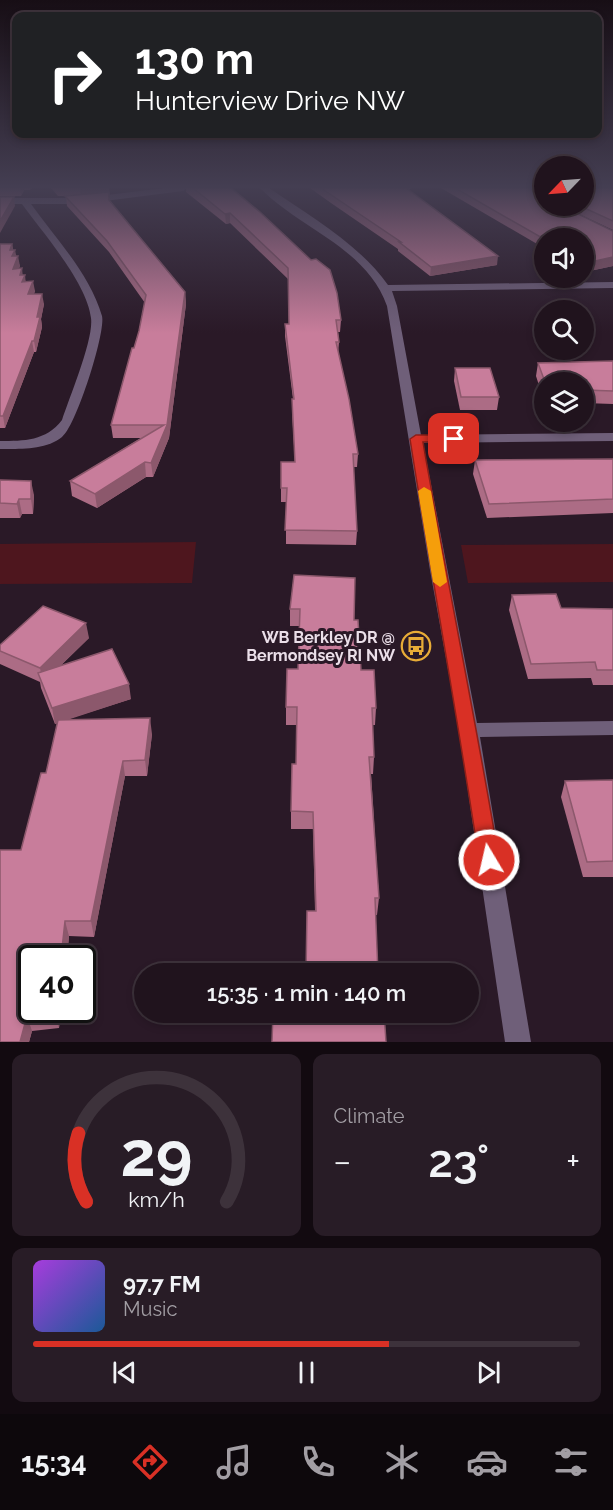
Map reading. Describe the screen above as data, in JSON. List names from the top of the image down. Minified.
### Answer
{"places":{"bus stop":["WB Berkley DR @ Bermondsey RI NW"]},"north":"bottom left","page":{"turn":["130 m","Hunterview Drive NW"],"limit":"40","trip":"15:35 · 1 min · 140 m","tile":"Climate","heat":["−","23°","+"],"song":["97.7 FM","Music"],"tabs":"15:34","gauge":["29","km/h"]}}
